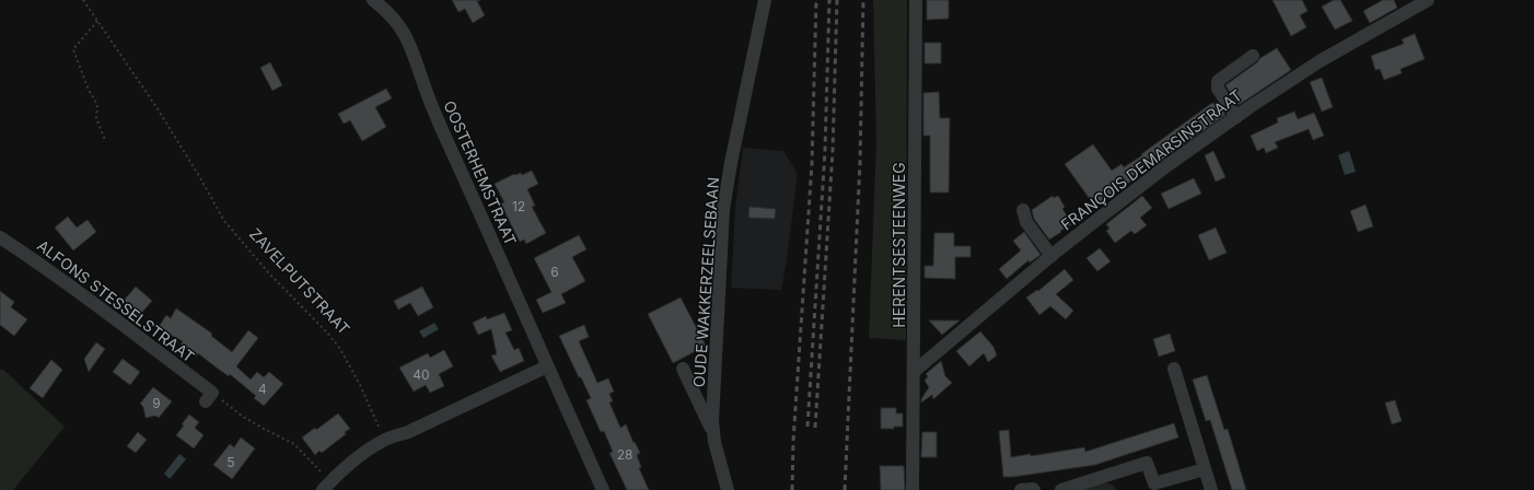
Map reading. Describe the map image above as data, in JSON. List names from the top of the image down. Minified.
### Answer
{"streets":{"street":["FRANÇOIS DEMARSINSTRAAT","OOSTERHEMSTRAAT","HERENTSESTEENWEG","OUDE WAKKERZEELSEBAAN","ALFONS STESSELSTRAAT"],"path":["ZAVELPUTSTRAAT"]},"crossings":[["FRANÇOIS DEMARSINSTRAAT","HERENTSESTEENWEG"]],"house_numbers":["12","6","40","4","9","28","5"]}
